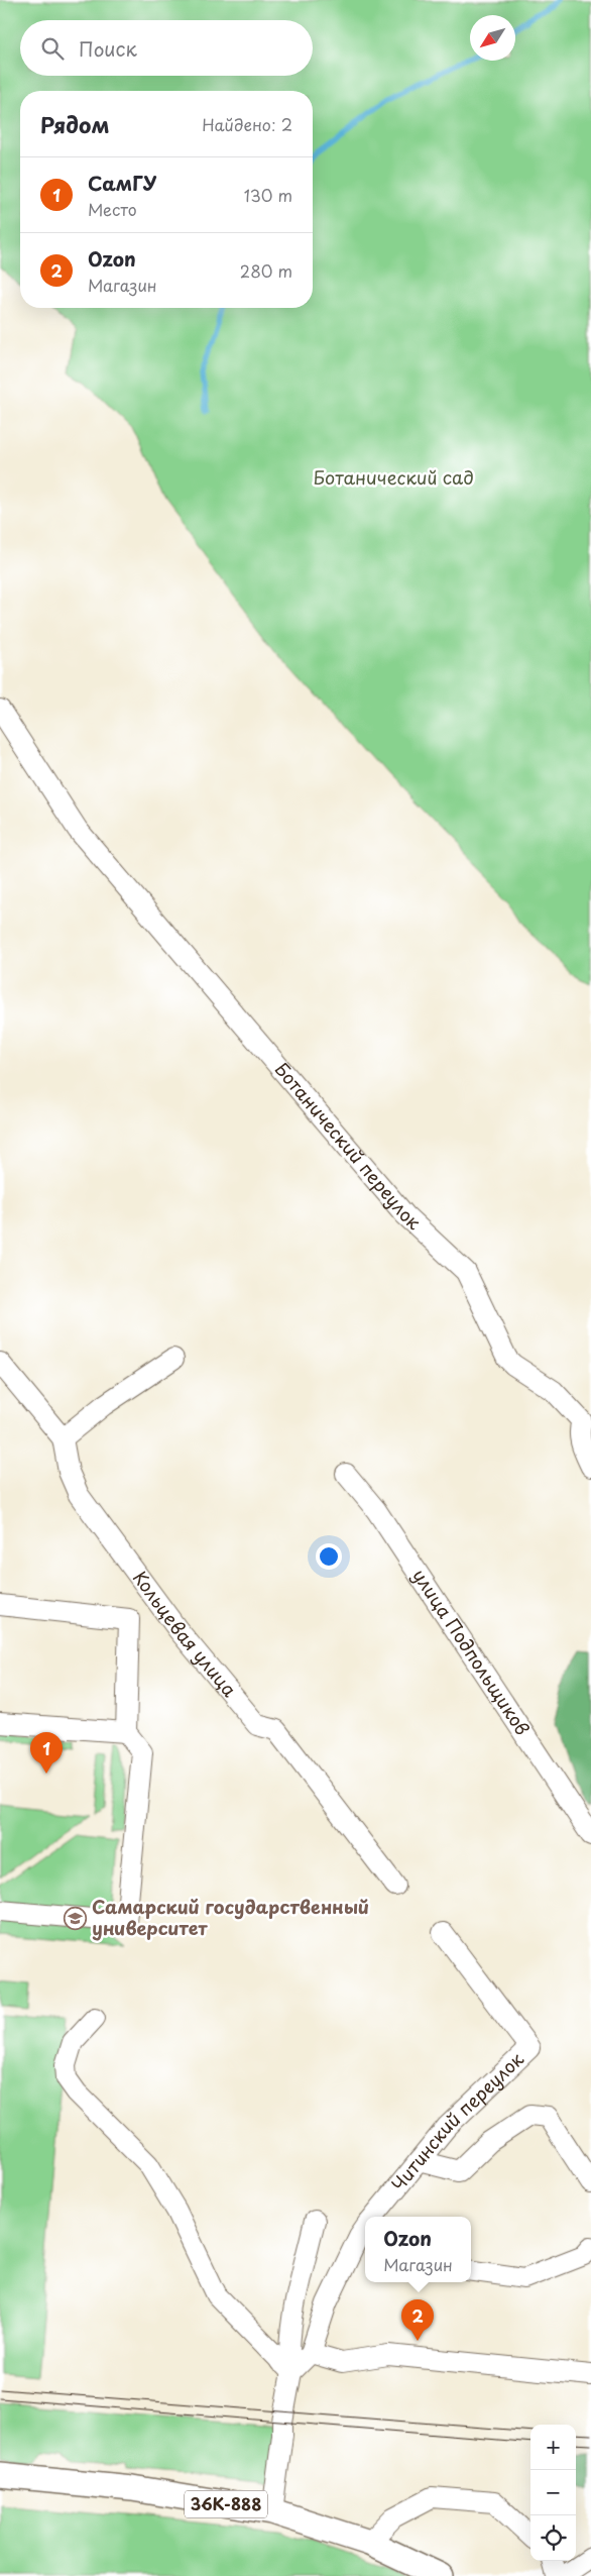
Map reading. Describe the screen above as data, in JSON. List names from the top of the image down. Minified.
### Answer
{"streets":{"main road":["36К-888"],"street":["Ботанический переулок","Кольцевая улица","улица Подпольщиков","Читинский переулок"]},"parks":["Ботанический сад"],"places":{"school or university":["Самарский государственный университет"]},"north":"bottom left","page":{"search":"Поиск","heading":["Рядом","Найдено: 2"],"list":[{"mark":"1","name":"СамГУ","note":"Место","value":"130 m"},{"mark":"2","name":"Ozon","note":"Магазин","value":"280 m"}],"pins":["1","2"],"popup":["Ozon","Магазин"],"map_buttons":["+","−"]}}
